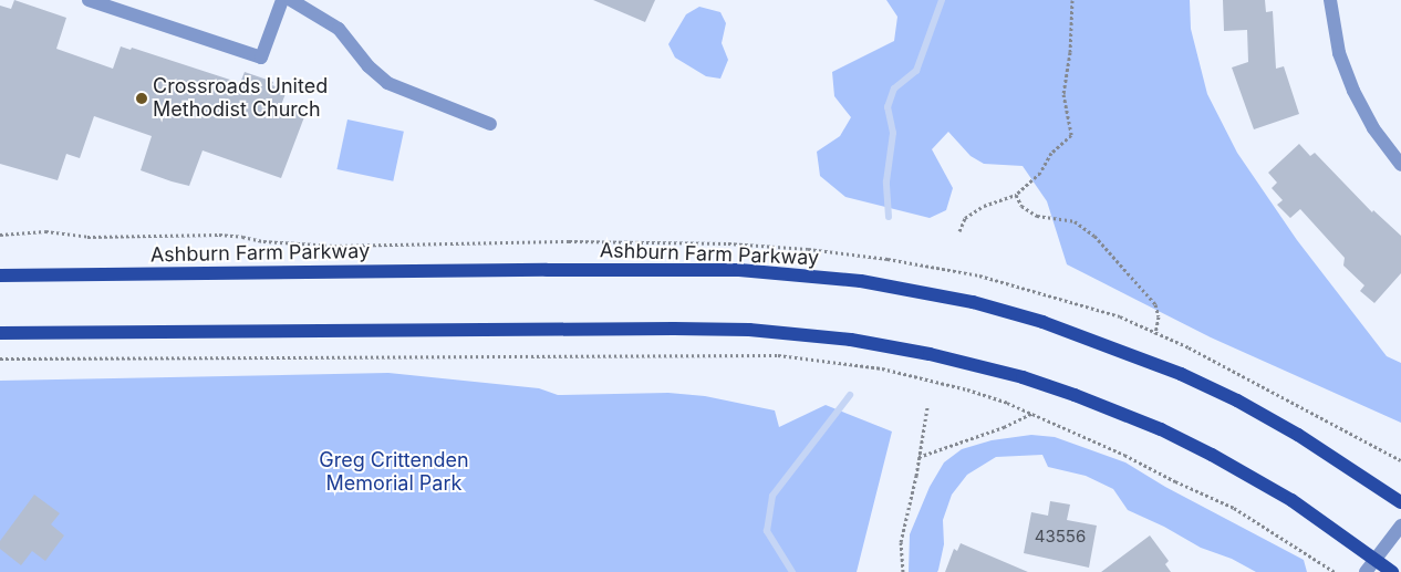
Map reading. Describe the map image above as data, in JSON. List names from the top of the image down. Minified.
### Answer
{"streets":{"main road":["Ashburn Farm Parkway"]},"parks":["Greg Crittenden Memorial Park"],"places":["Crossroads United Methodist Church"],"house_numbers":["43556"]}
